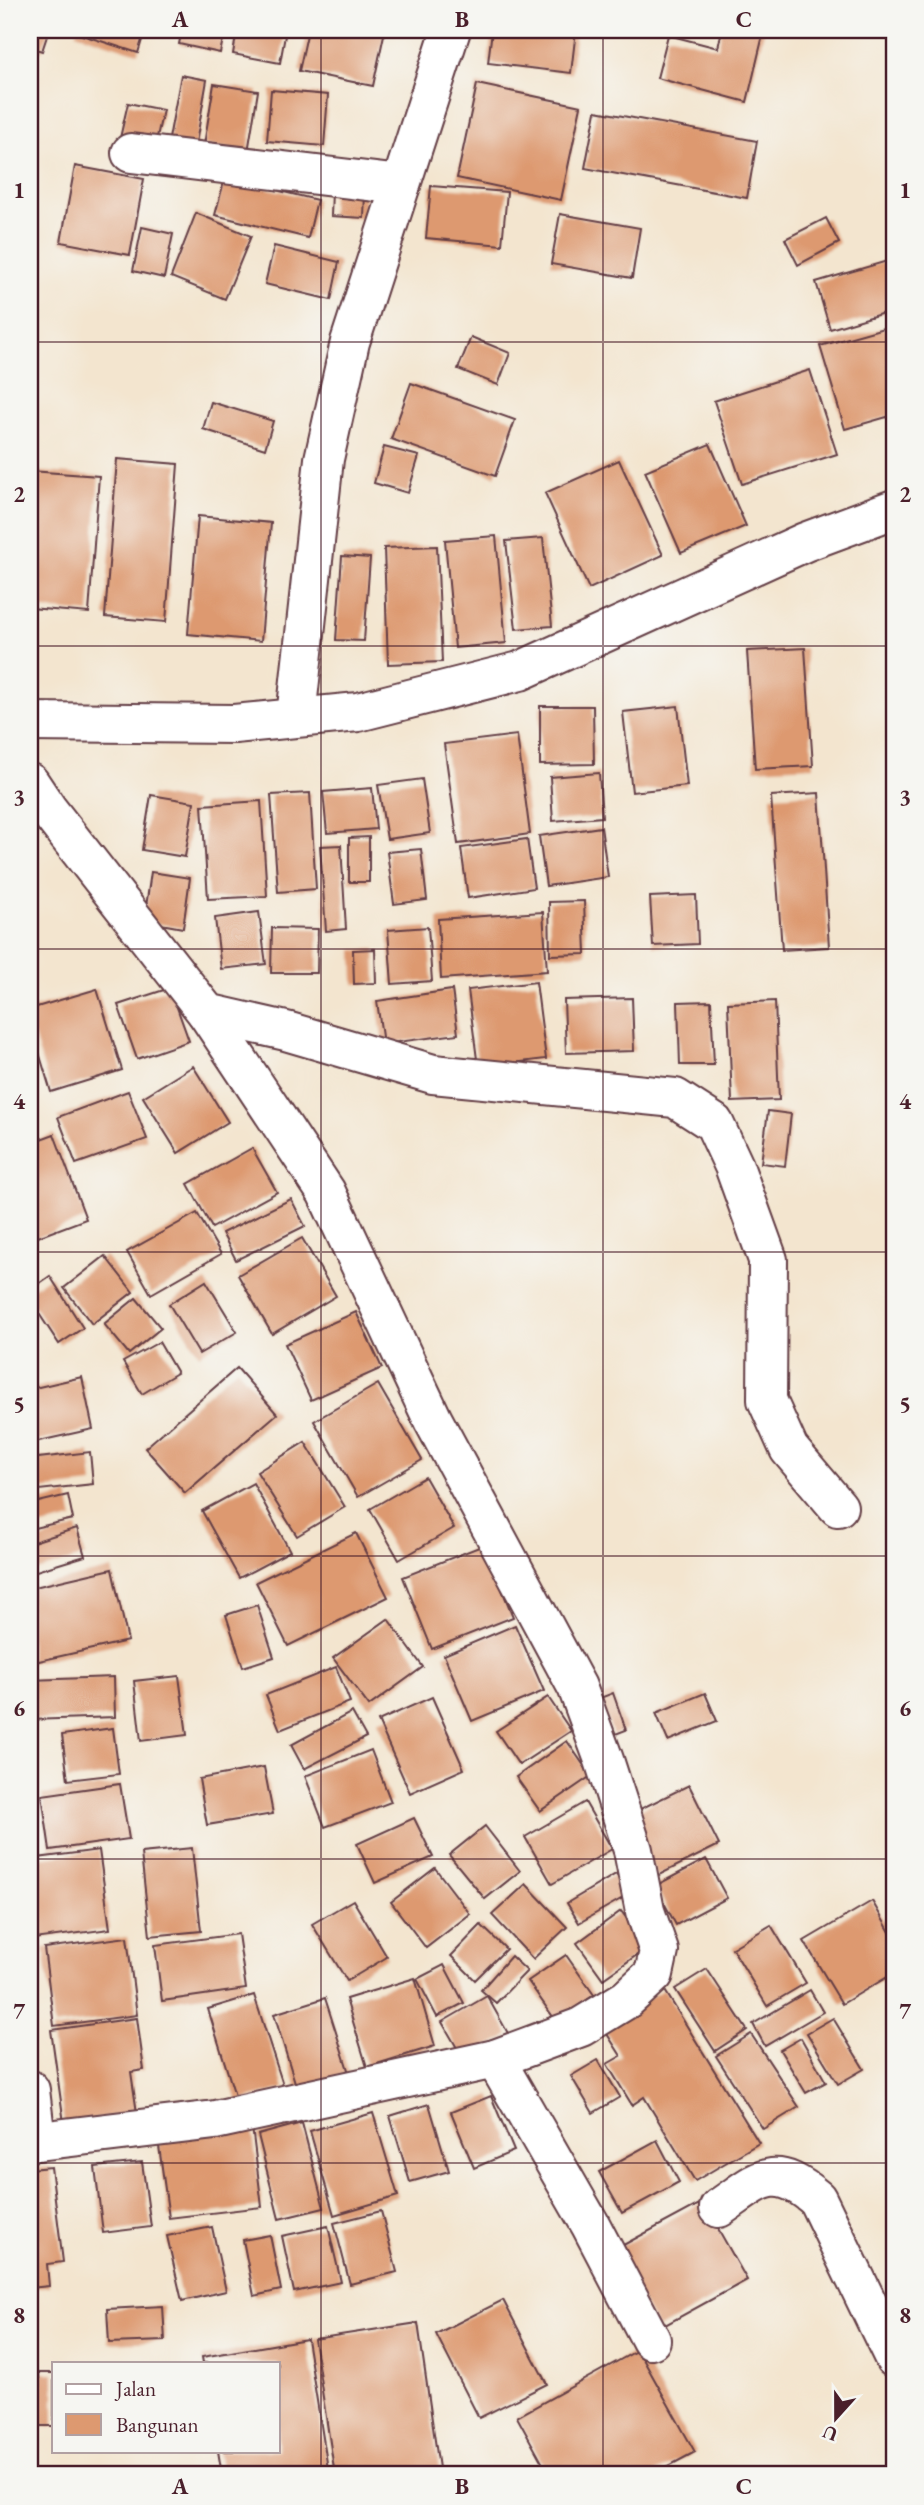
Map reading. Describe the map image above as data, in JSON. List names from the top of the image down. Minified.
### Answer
{"legend":["Jalan","Bangunan"],"north":"bottom","grid":{"columns":["A","B","C"],"rows":["1","2","3","4","5","6","7","8"]}}
